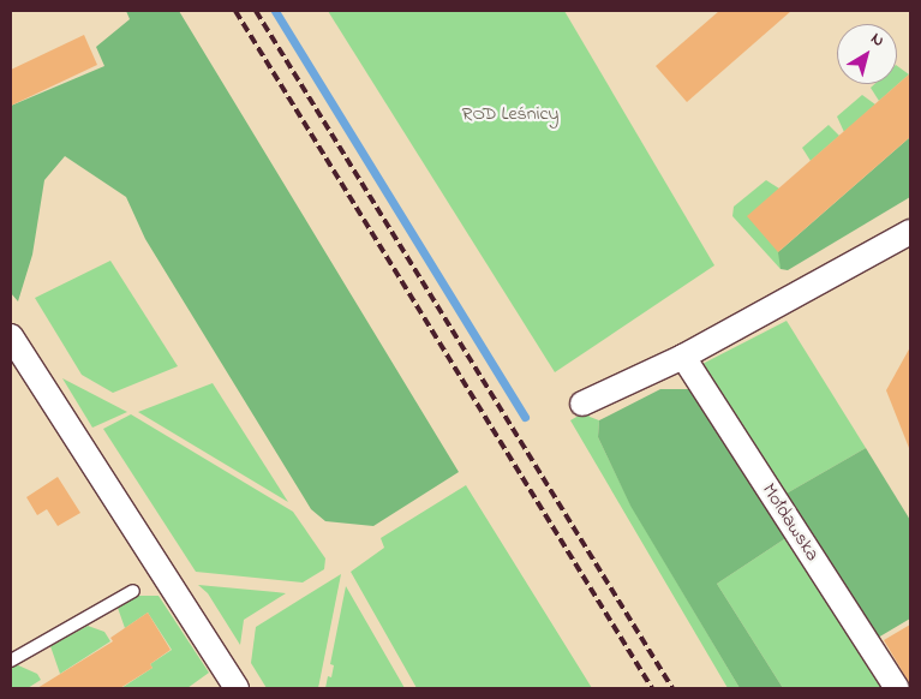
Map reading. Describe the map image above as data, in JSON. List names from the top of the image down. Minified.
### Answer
{"streets":{"street":["Mołdawska"]},"parks":["ROD Leśnicy"],"north":"top right"}
